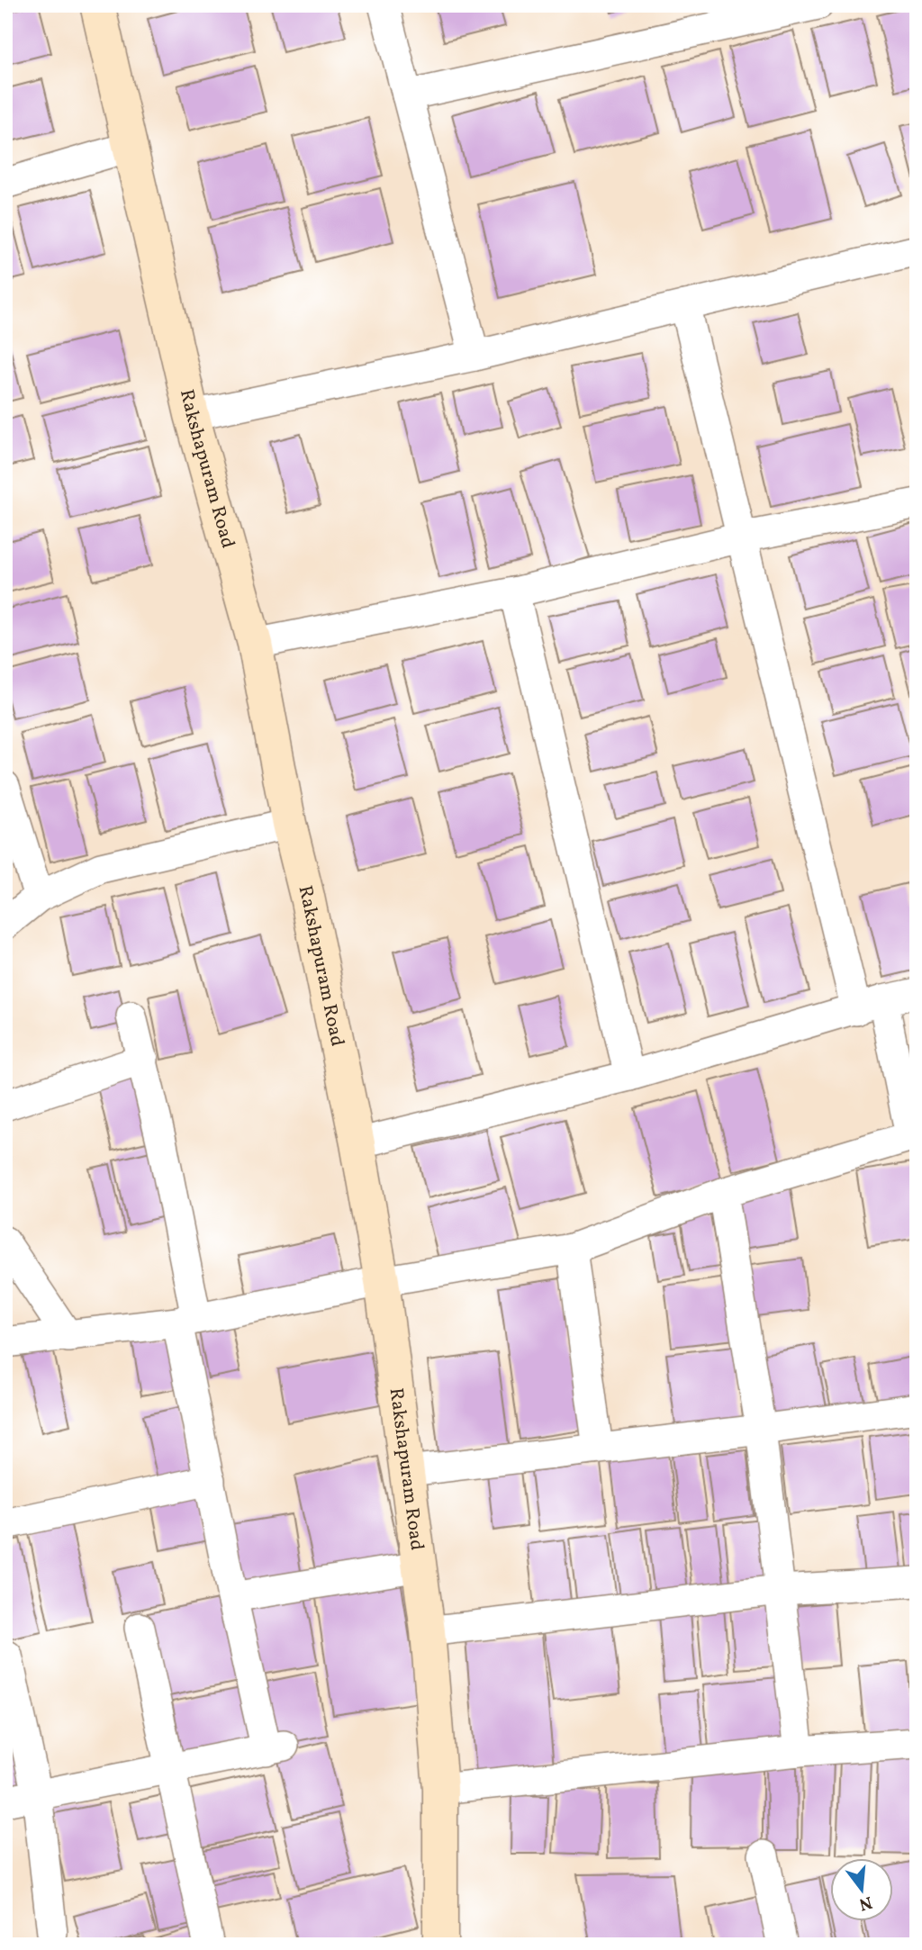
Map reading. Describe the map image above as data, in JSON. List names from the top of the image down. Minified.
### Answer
{"streets":{"street":["Rakshapuram Road"]},"north":"bottom"}
